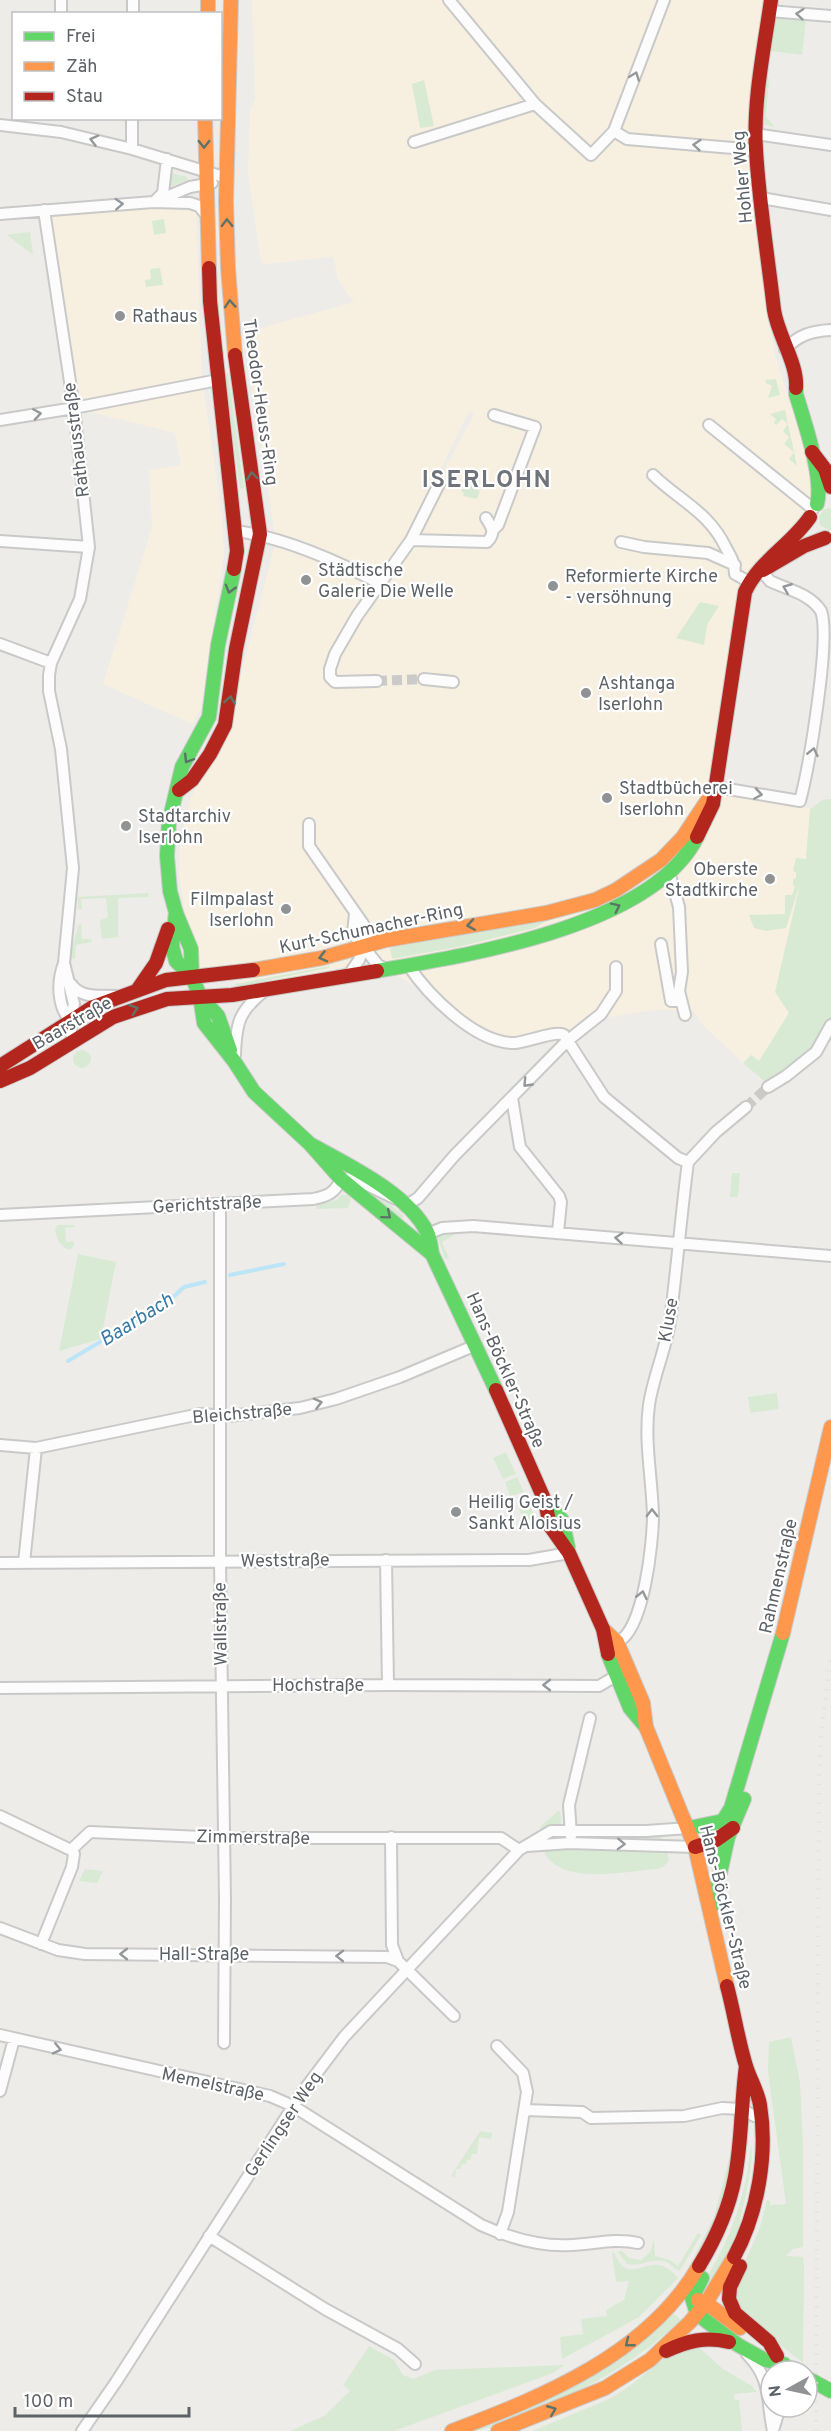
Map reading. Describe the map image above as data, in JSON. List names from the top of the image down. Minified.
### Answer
{"streets":{"main road":["Hohler Weg","Theodor-Heuss-Ring","Kurt-Schumacher-Ring","Baarstraße","Hans-Böckler-Straße","Rahmenstraße"],"street":["Rathausstraße","Gerichtstraße","Kluse","Bleichstraße","Weststraße","Wallstraße","Hochstraße","Zimmerstraße","Hall-Straße","Memelstraße","Gerlingser Weg"]},"crossings":[["Theodor-Heuss-Ring","Kurt-Schumacher-Ring"],["Theodor-Heuss-Ring","Baarstraße"],["Theodor-Heuss-Ring","Hans-Böckler-Straße"],["Kurt-Schumacher-Ring","Baarstraße"],["Kurt-Schumacher-Ring","Hans-Böckler-Straße"],["Baarstraße","Hans-Böckler-Straße"],["Gerichtstraße","Hans-Böckler-Straße"],["Gerichtstraße","Wallstraße"],["Kluse","Hans-Böckler-Straße"],["Hans-Böckler-Straße","Bleichstraße"],["Hans-Böckler-Straße","Weststraße"],["Hans-Böckler-Straße","Rahmenstraße"],["Hans-Böckler-Straße","Hochstraße"],["Hans-Böckler-Straße","Gerlingser Weg"],["Bleichstraße","Wallstraße"],["Weststraße","Wallstraße"],["Rahmenstraße","Gerlingser Weg"],["Wallstraße","Hochstraße"],["Wallstraße","Zimmerstraße"],["Wallstraße","Hall-Straße"],["Zimmerstraße","Gerlingser Weg"],["Memelstraße","Gerlingser Weg"]],"one_way":["Kluse","Bleichstraße","Hochstraße","Hall-Straße","Memelstraße"],"districts":["ISERLOHN"],"water":["Baarbach"],"places":["Rathaus","Städtische Galerie Die Welle","Reformierte Kirche - versöhnung","Ashtanga Iserlohn","Stadtbücherei Iserlohn","Stadtarchiv Iserlohn","Oberste Stadtkirche","Filmpalast Iserlohn","Heilig Geist / Sankt Aloisius"],"legend":["Frei","Zäh","Stau"],"scale_bar":"100 m","north":"left"}
